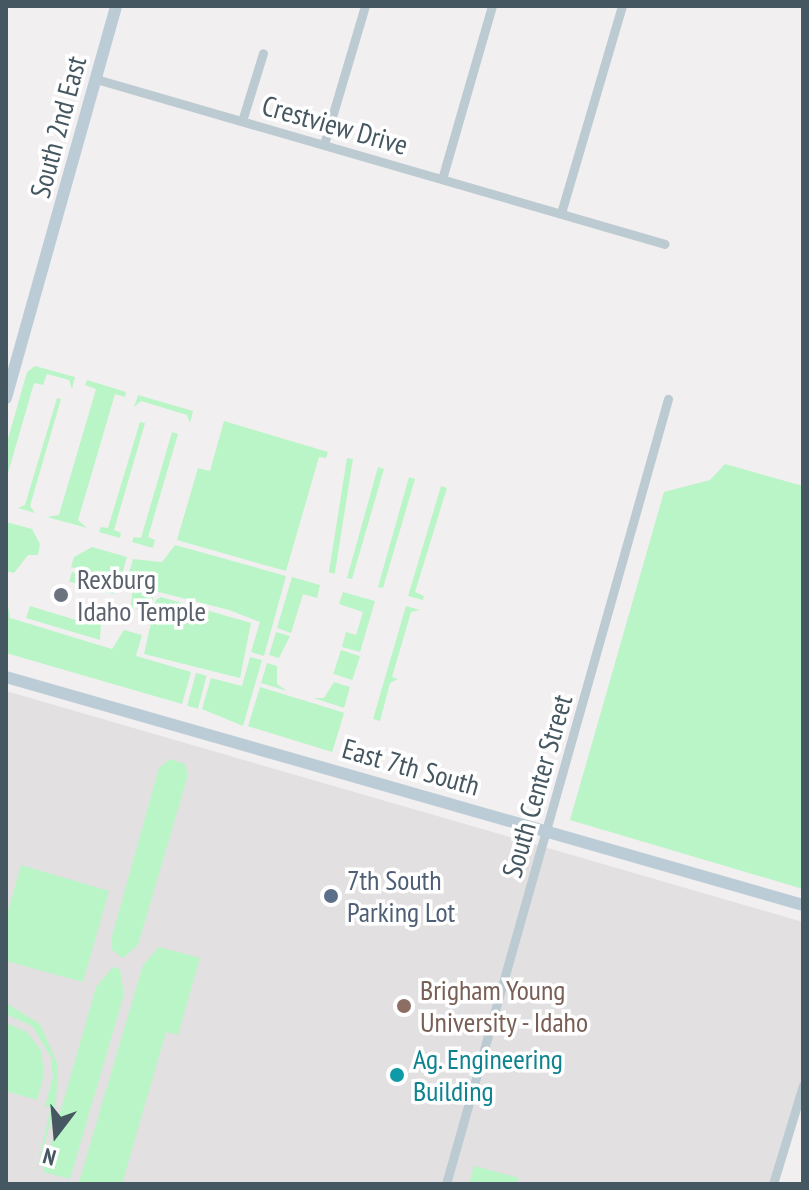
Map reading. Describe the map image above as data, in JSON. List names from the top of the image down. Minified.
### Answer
{"streets":{"main road":["South 2nd East","East 7th South"],"street":["Crestview Drive","South Center Street"]},"crossings":[["Crestview Drive","South 2nd East"],["East 7th South","South Center Street"]],"places":["Rexburg Idaho Temple","7th South Parking Lot","Brigham Young University - Idaho","Ag. Engineering Building"],"north":"bottom"}
